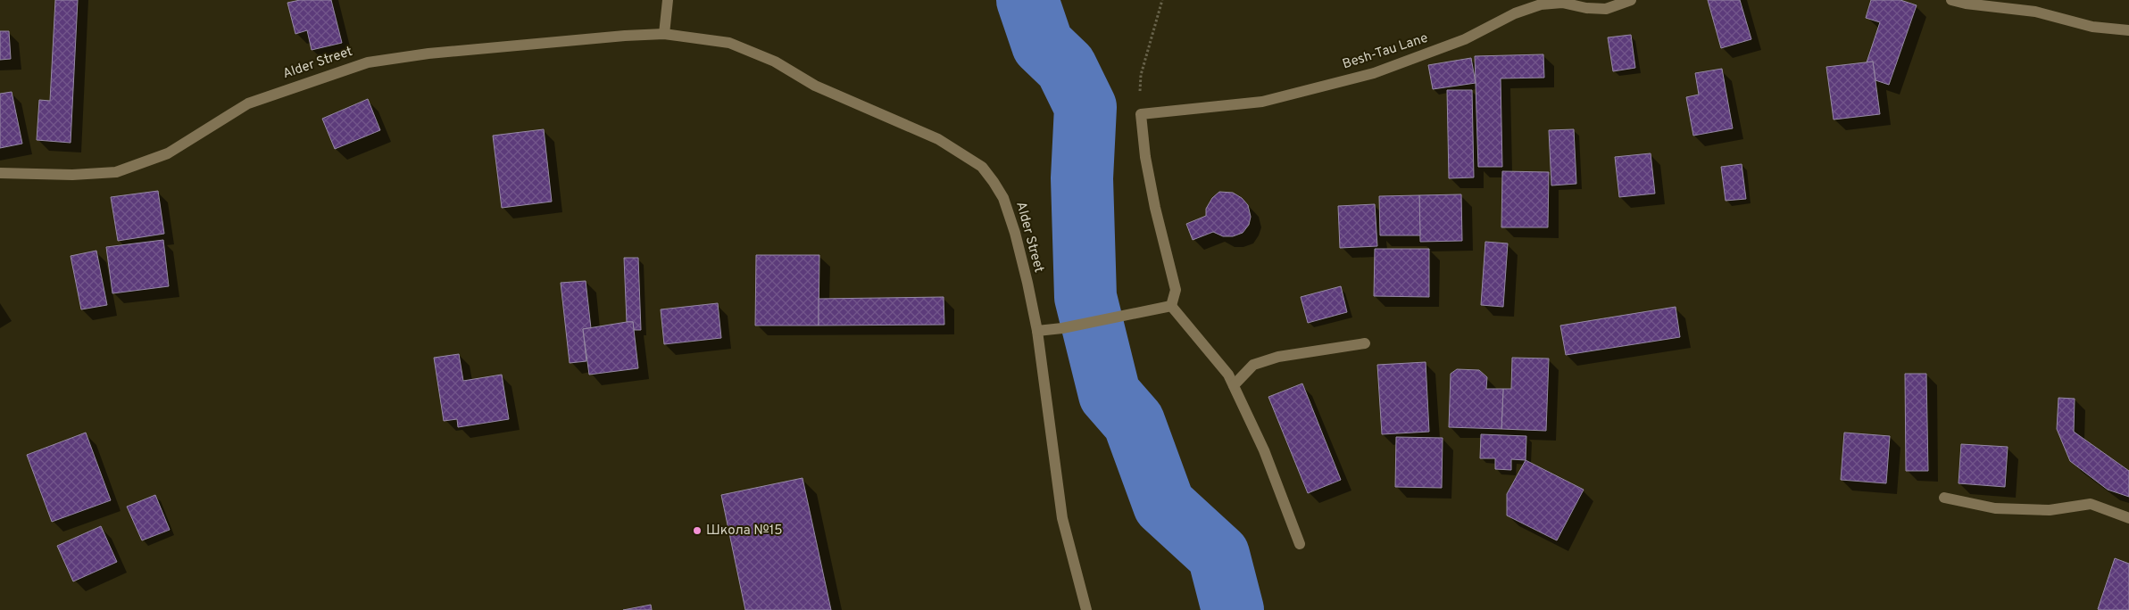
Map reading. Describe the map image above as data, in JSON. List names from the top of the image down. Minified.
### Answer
{"streets":{"street":["Besh-Tau Lane","Alder Street"]},"places":["Школа №15"]}
